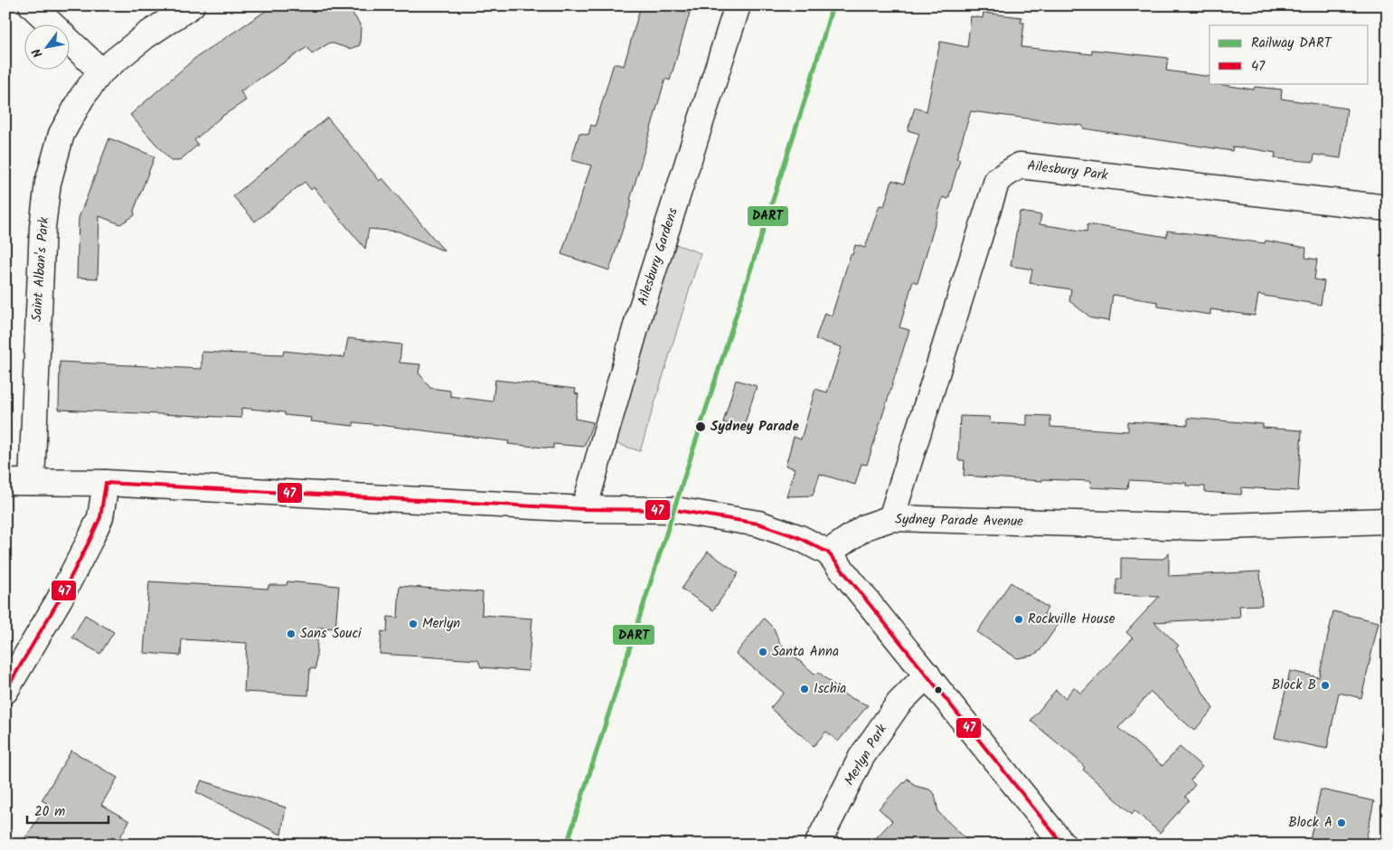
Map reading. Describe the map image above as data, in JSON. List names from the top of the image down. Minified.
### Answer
{"streets":{"street":["Ailesbury Park","Ailesbury Gardens","Saint Alban's Park","Sydney Parade Avenue","Merlyn Park"]},"crossings":[["Ailesbury Park","Sydney Parade Avenue"]],"places":["Sydney Parade","Rockville House","Merlyn","Sans Souci","Santa Anna","Block B","Ischia","Block A"],"lines":["rail line DART","transit line 47"],"legend":["Railway DART","47"],"scale_bar":"20 m","north":"bottom left"}
